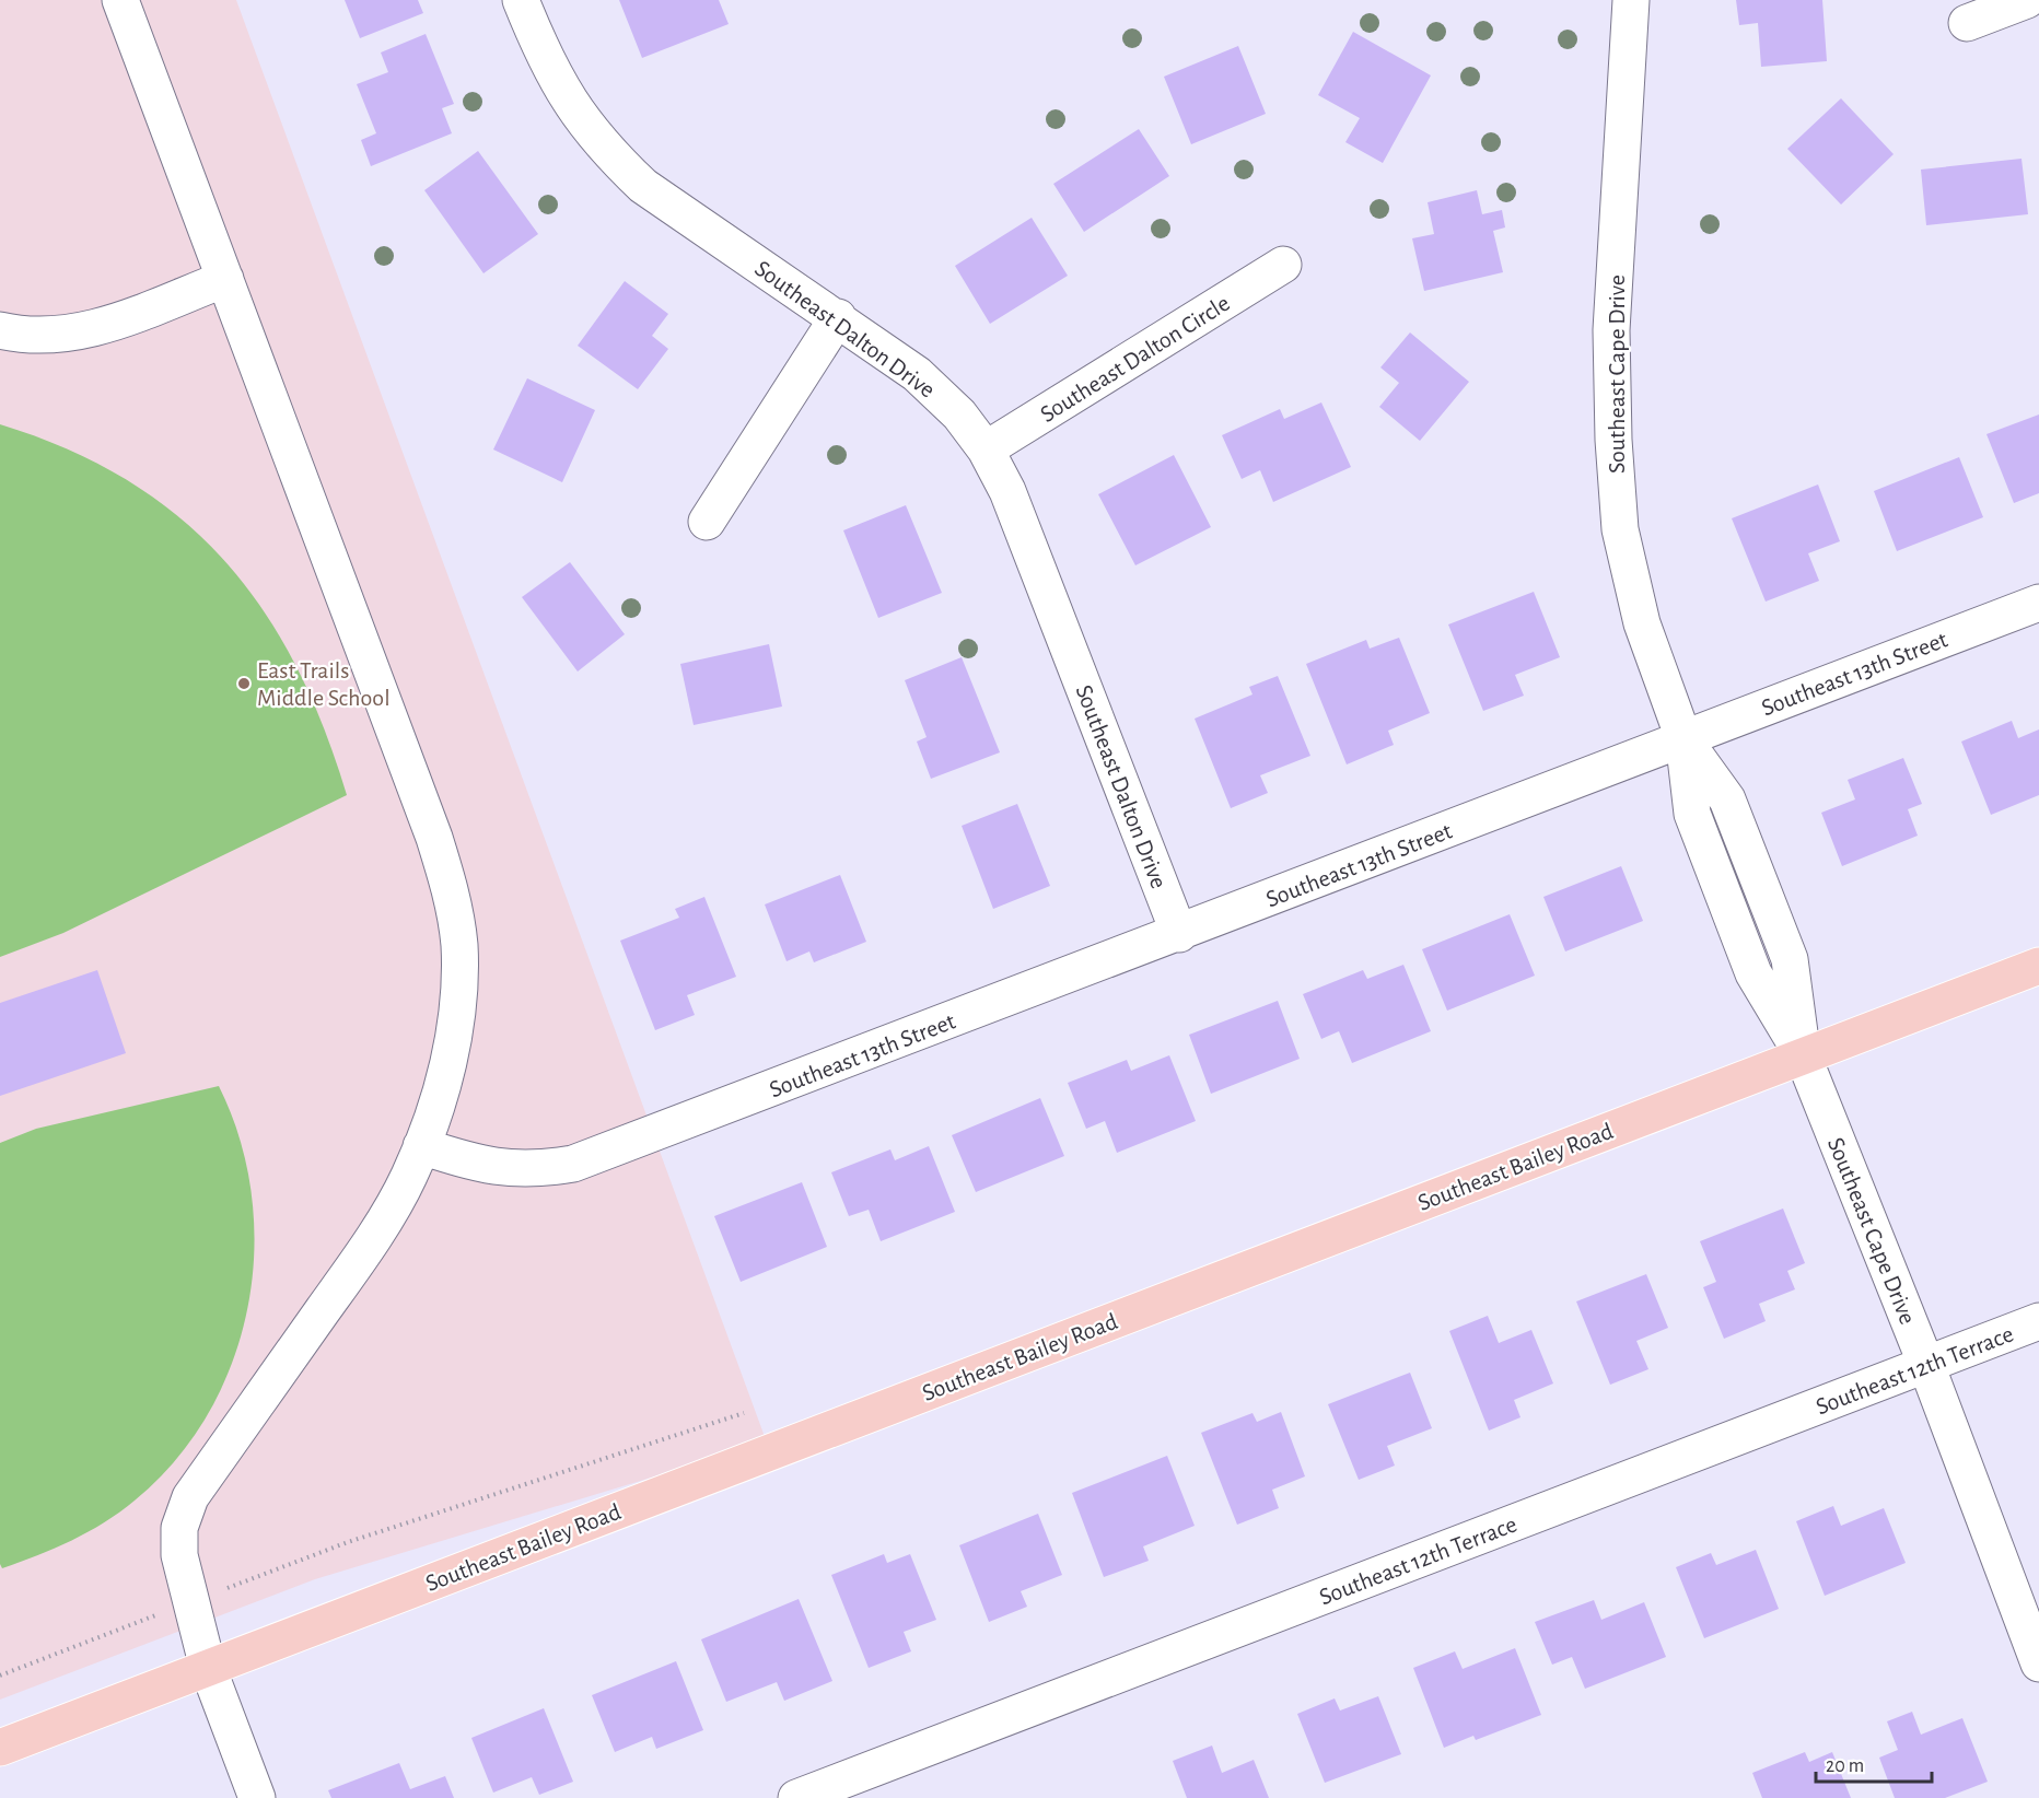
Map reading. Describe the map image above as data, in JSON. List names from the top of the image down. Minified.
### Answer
{"streets":{"main road":["Southeast Bailey Road"],"street":["Southeast Dalton Drive","Southeast Dalton Circle","Southeast Cape Drive","Southeast 13th Street","Southeast 12th Terrace"]},"crossings":[["Southeast Dalton Drive","Southeast Dalton Circle"],["Southeast Dalton Drive","Southeast 13th Street"],["Southeast Cape Drive","Southeast 13th Street"],["Southeast Cape Drive","Southeast Bailey Road"],["Southeast Cape Drive","Southeast 12th Terrace"]],"places":["East Trails Middle School"],"scale_bar":"20 m"}
